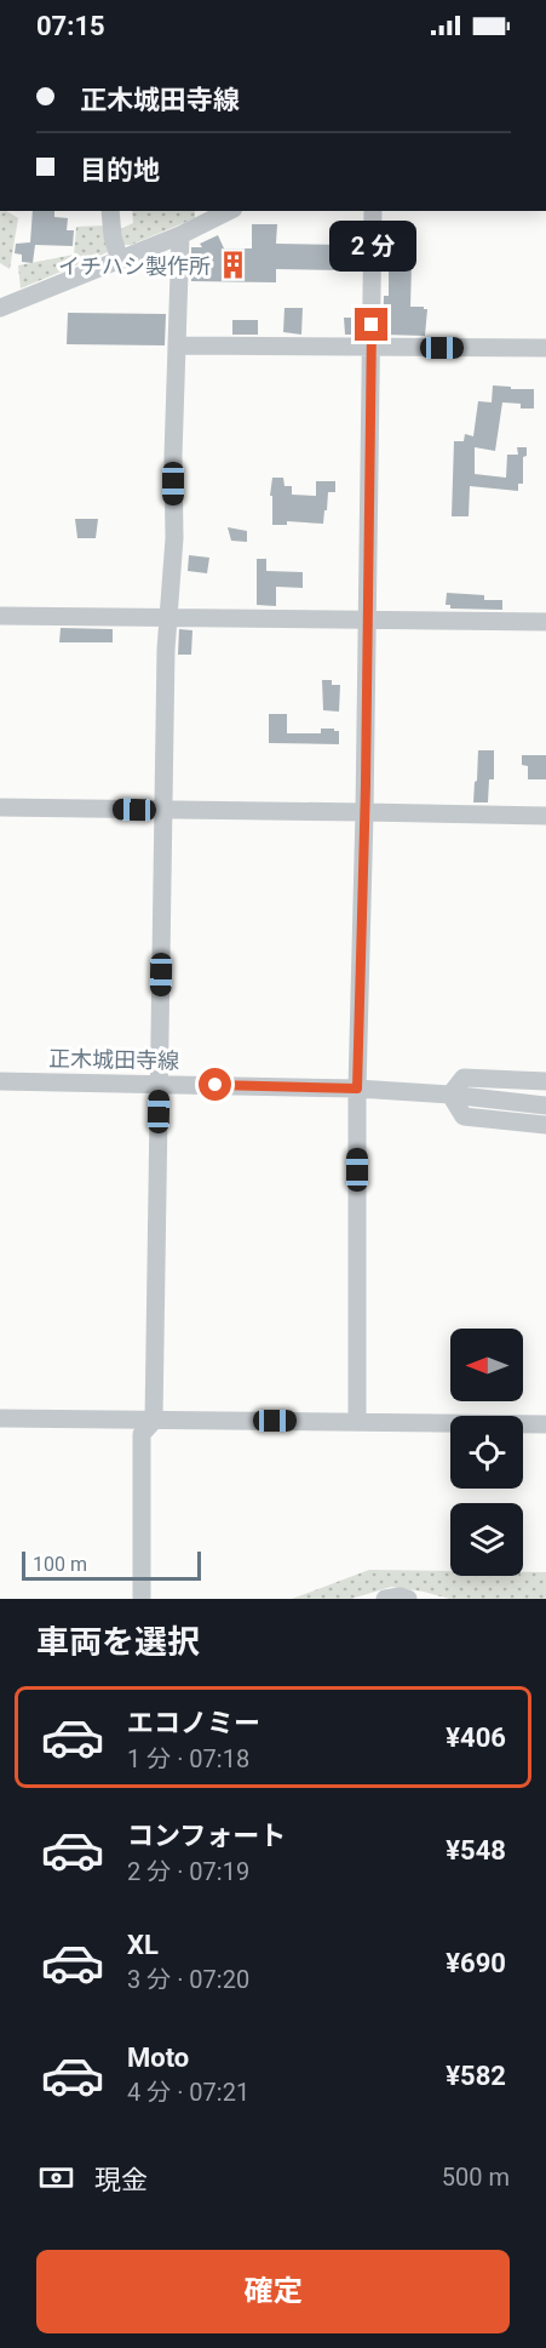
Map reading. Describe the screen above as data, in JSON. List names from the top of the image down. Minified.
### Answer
{"streets":{"street":["正木城田寺線"]},"places":{"building":["イチハシ製作所"]},"scale_bar":"100 m","north":"left","page":{"status":"07:15","banner":["正木城田寺線","目的地"],"bubble":"2 分","scale":"100 m","heading":"車両を選択","list":[{"name":"エコノミー","note":"1 分 · 07:18","value":"¥406"},{"name":"コンフォート","note":"2 分 · 07:19","value":"¥548"},{"name":"XL","note":"3 分 · 07:20","value":"¥690"},{"name":"Moto","note":"4 分 · 07:21","value":"¥582"}],"pay":["現金","500 m"],"buttons":"確定"}}
